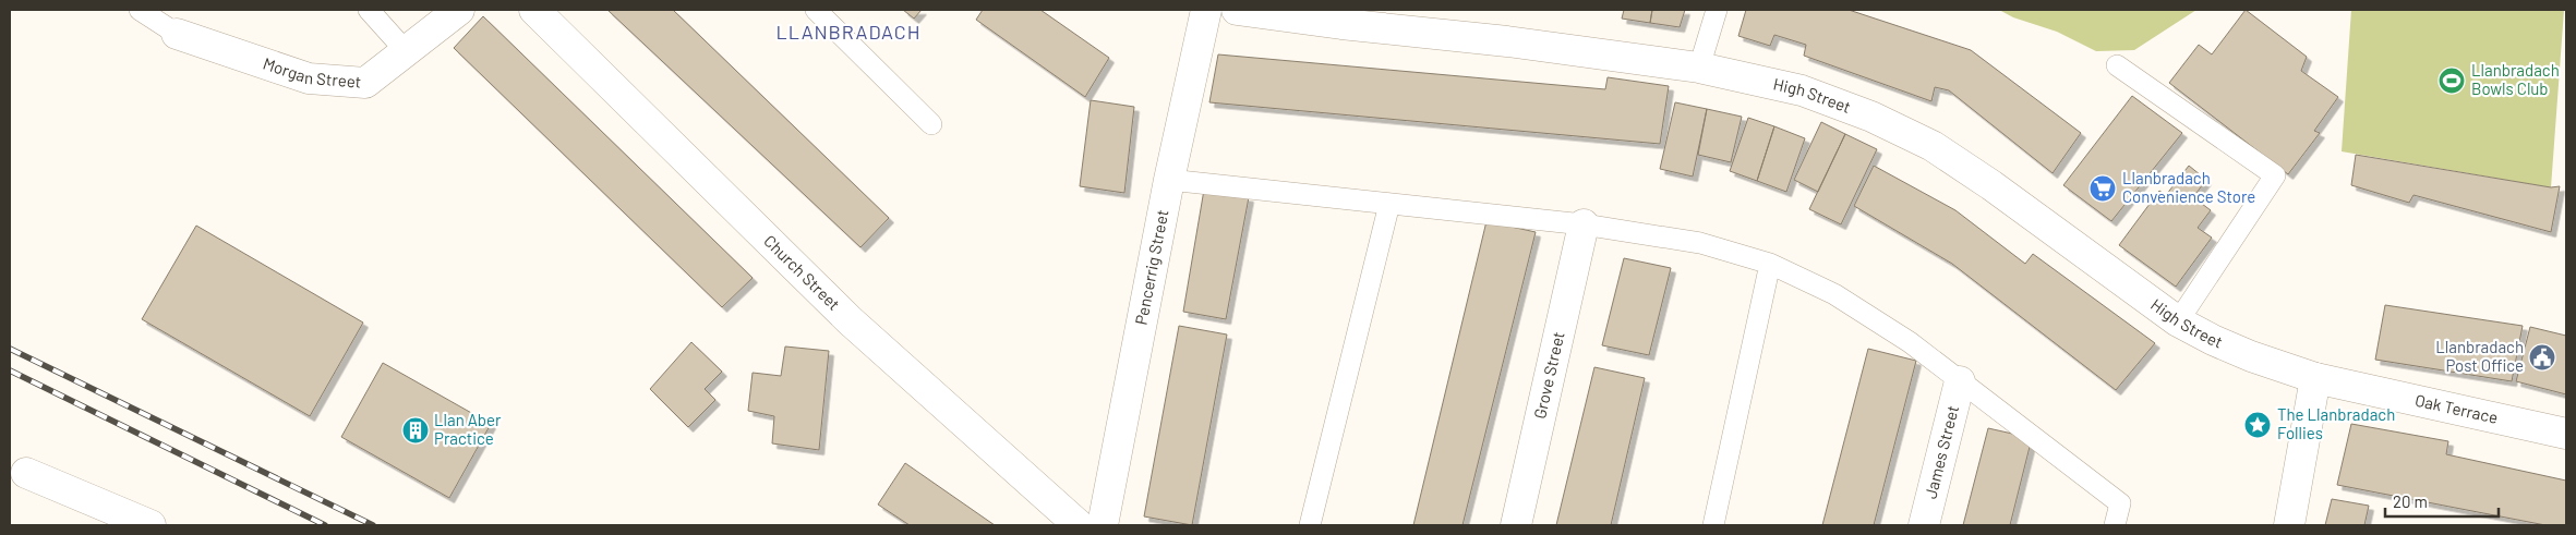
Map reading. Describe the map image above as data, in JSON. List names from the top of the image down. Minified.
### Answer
{"streets":{"street":["Morgan Street","High Street","Pencerrig Street","Church Street","Grove Street","Oak Terrace","James Street"]},"crossings":[["High Street","Oak Terrace"]],"districts":["LLANBRADACH"],"places":{"sports":["Llanbradach Bowls Club"],"supermarket":["Llanbradach Convenience Store"],"public building":["Llanbradach Post Office"],"place":["The Llanbradach Follies"],"building":["Llan Aber Practice"]},"scale_bar":"20 m"}
